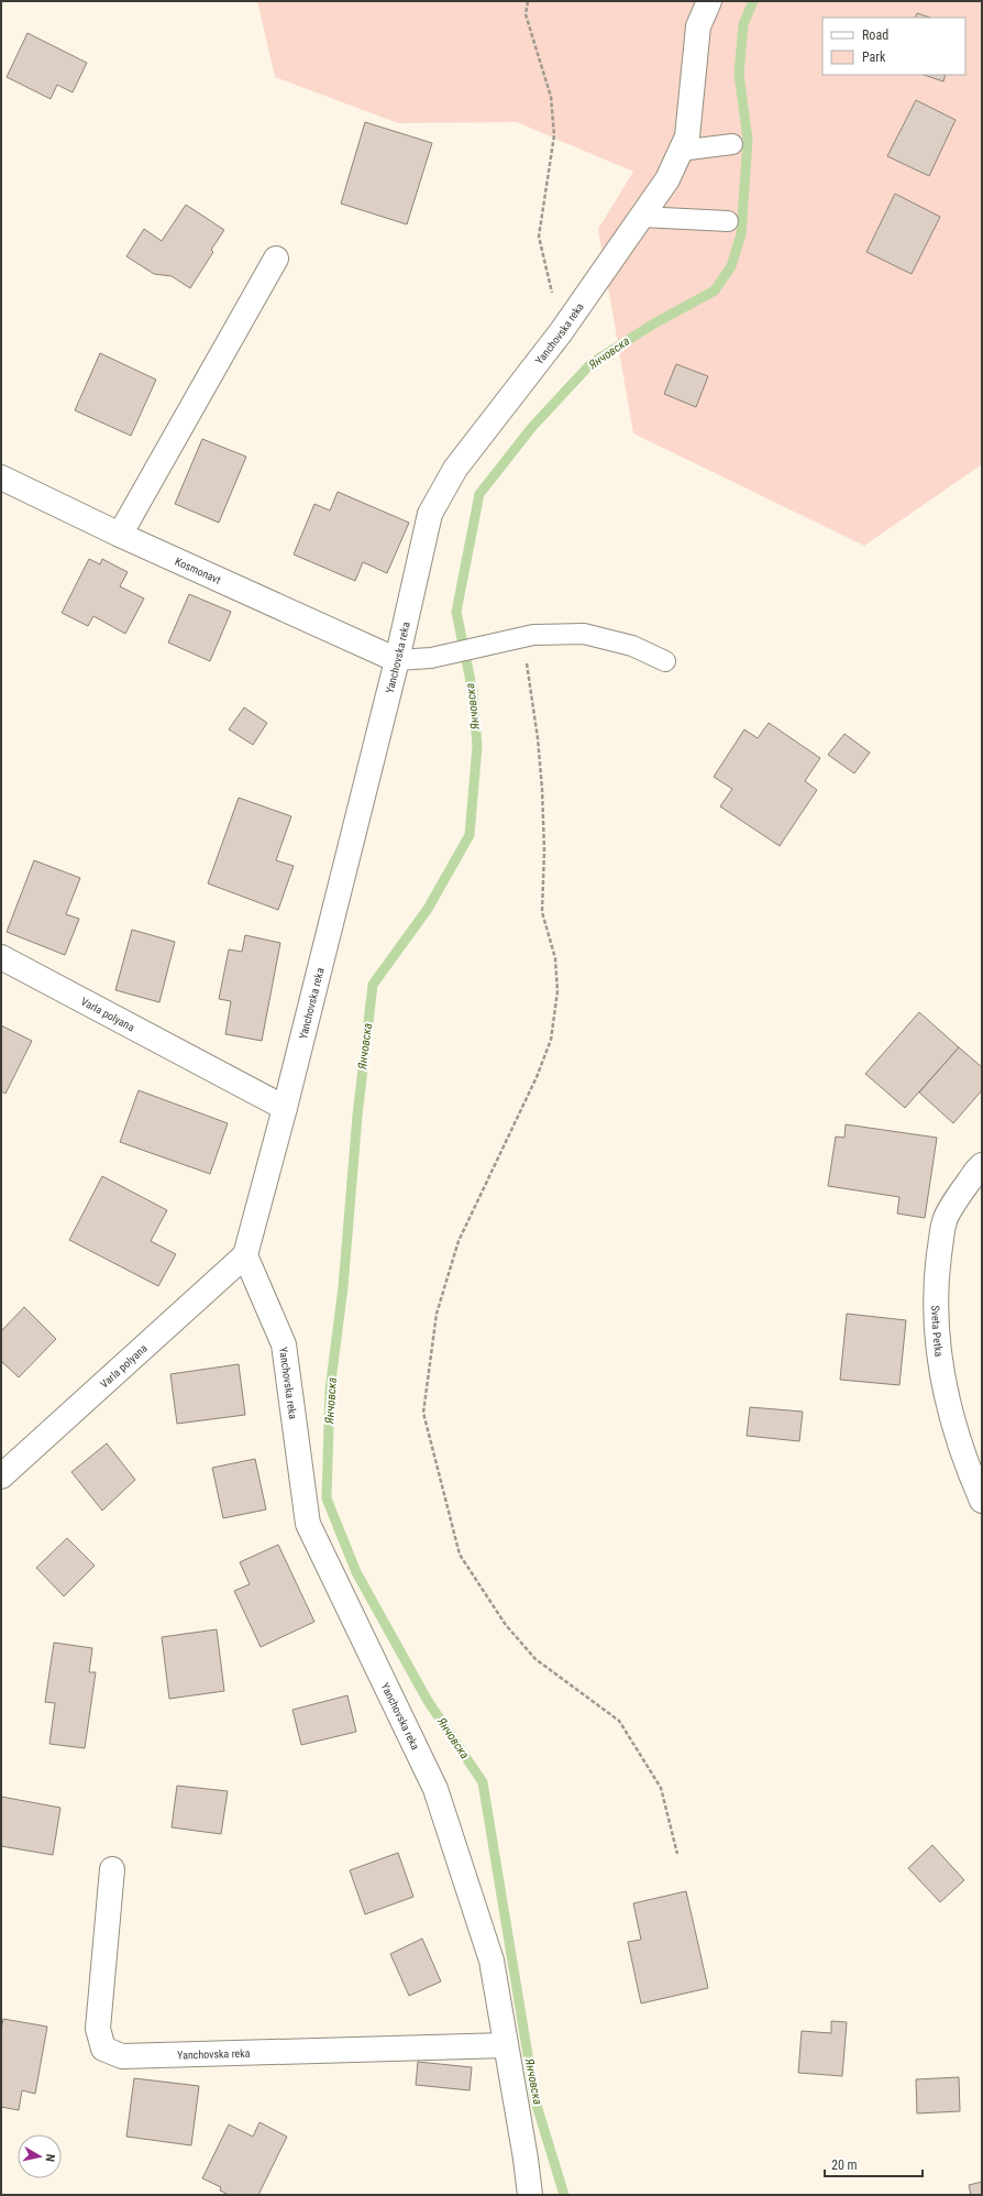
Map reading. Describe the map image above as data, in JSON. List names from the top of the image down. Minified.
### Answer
{"streets":{"street":["Yanchovska reka","Kosmonavt","Varla polyana","Sveta Petka"]},"crossings":[["Yanchovska reka","Kosmonavt"],["Yanchovska reka","Varla polyana"]],"water":["Янчовска"],"legend":["Road","Park"],"scale_bar":"20 m","north":"right"}
